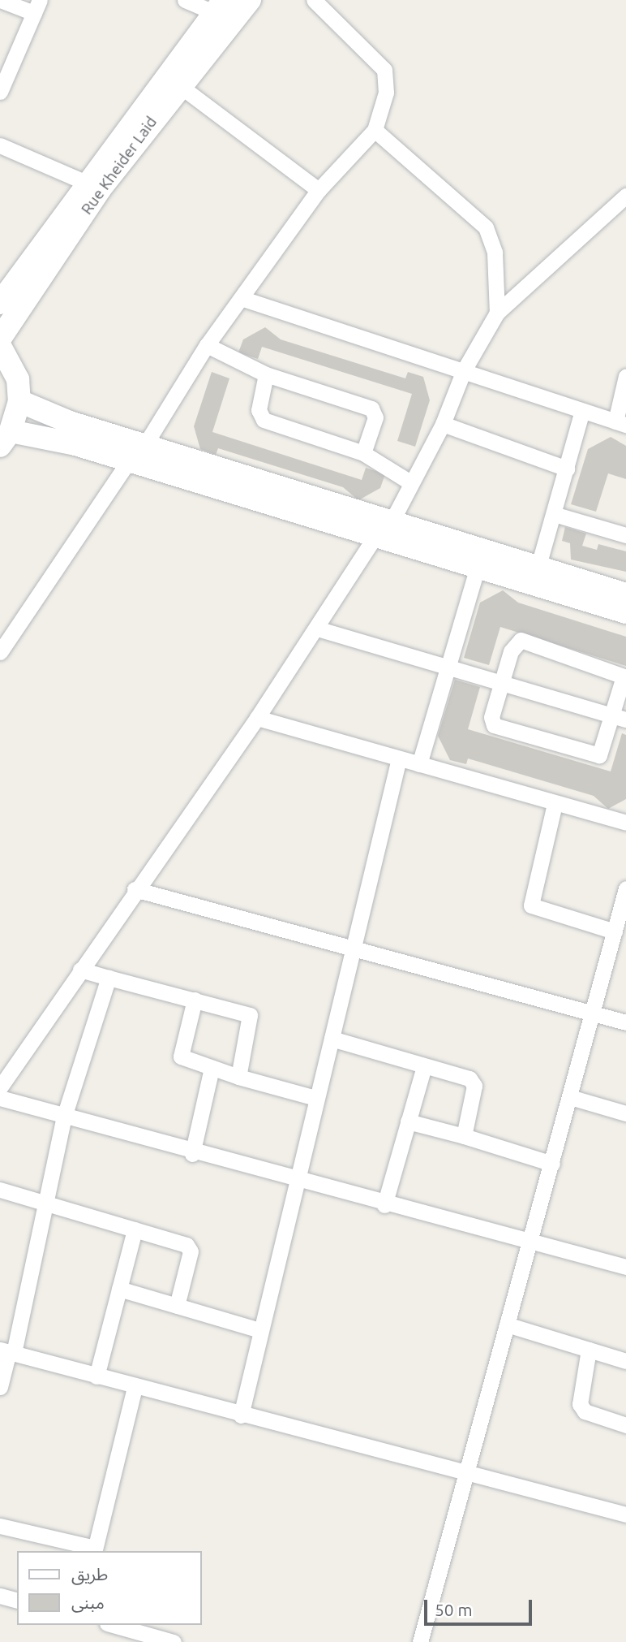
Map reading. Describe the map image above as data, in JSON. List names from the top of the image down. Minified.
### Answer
{"streets":{"street":["Rue Kheider Laid"]},"legend":["طريق","مبنى"],"scale_bar":"50 m"}
